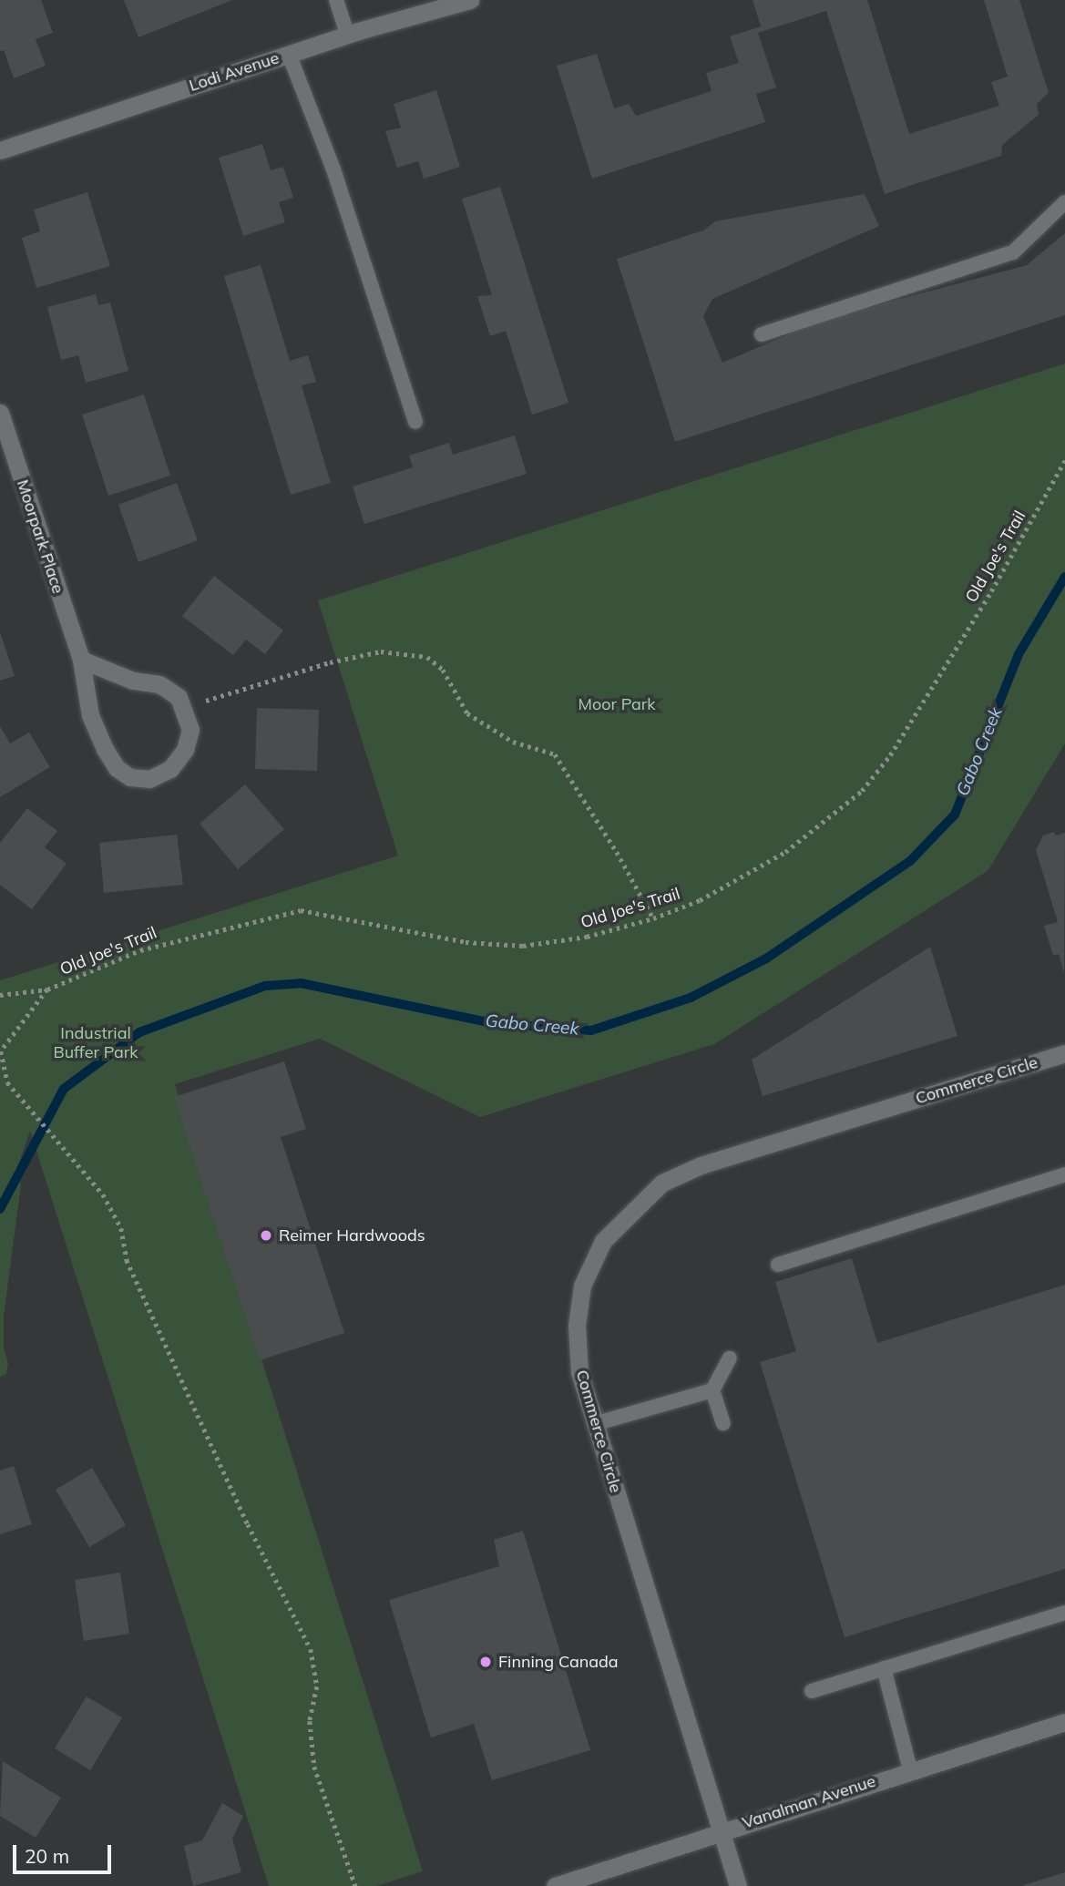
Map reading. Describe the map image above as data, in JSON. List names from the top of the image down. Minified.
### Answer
{"streets":{"street":["Lodi Avenue","Moorpark Place","Commerce Circle","Vanalman Avenue"],"path":["Old Joe's Trail"]},"crossings":[["Commerce Circle","Vanalman Avenue"]],"water":["Gabo Creek"],"parks":["Moor Park","Industrial Buffer Park"],"places":["Reimer Hardwoods","Finning Canada"],"scale_bar":"20 m"}
